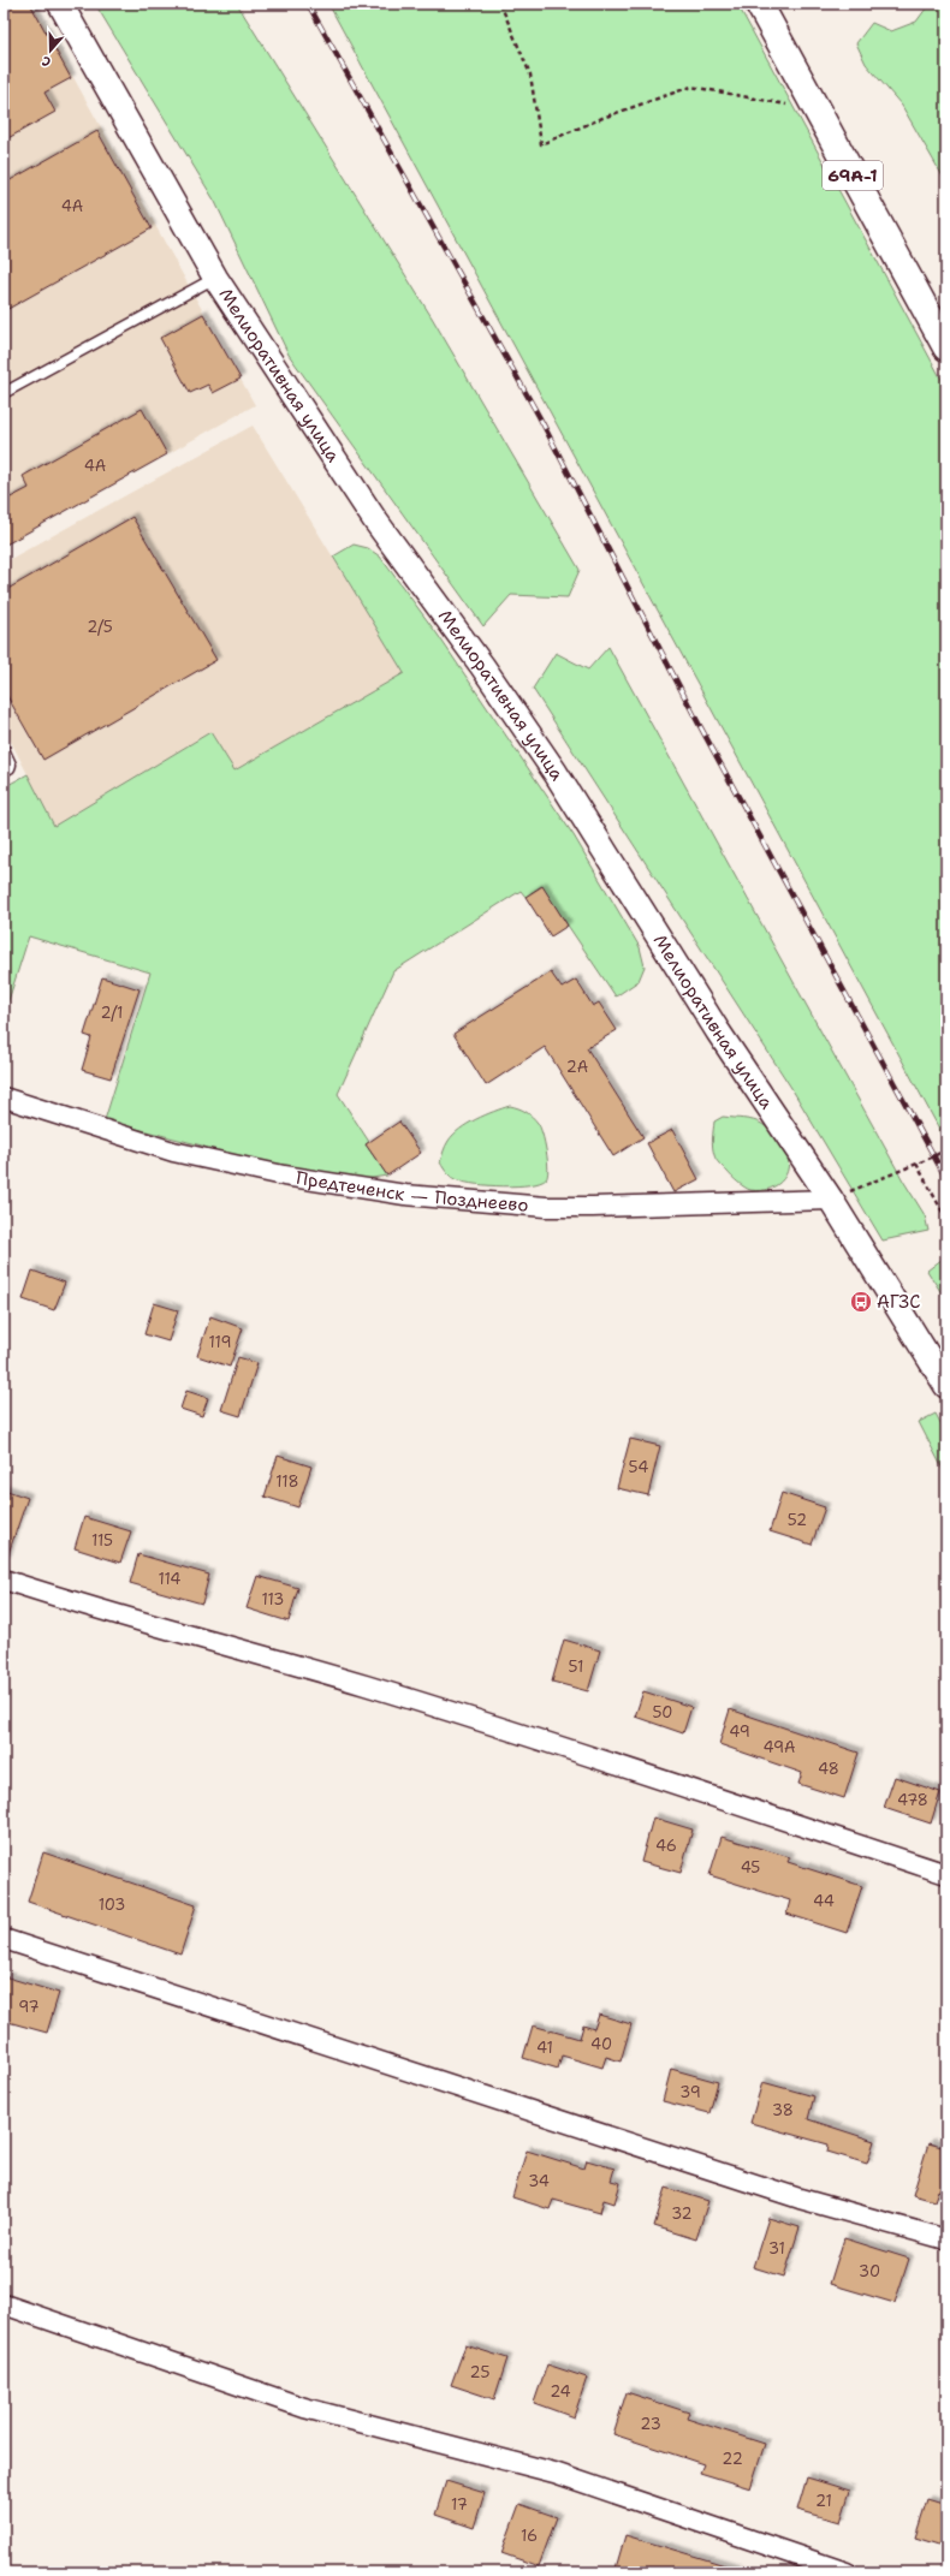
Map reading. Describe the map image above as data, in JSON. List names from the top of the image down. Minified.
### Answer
{"streets":{"main road":["69А-1"],"street":["Мелиоративная улица","Предтеченск — Позднеево"]},"crossings":[["Мелиоративная улица","Предтеченск — Позднеево"]],"places":{"bus stop":["АГЗС"]},"house_numbers":["4А","4А","2/5","2/1","2А","119","54","118","52","115","114","113","51","50","49","49А","48","478","46","45","44","103","97","40","41","39","38","34","32","31","30","25","24","23","22","21","17","16"],"north":"bottom"}
